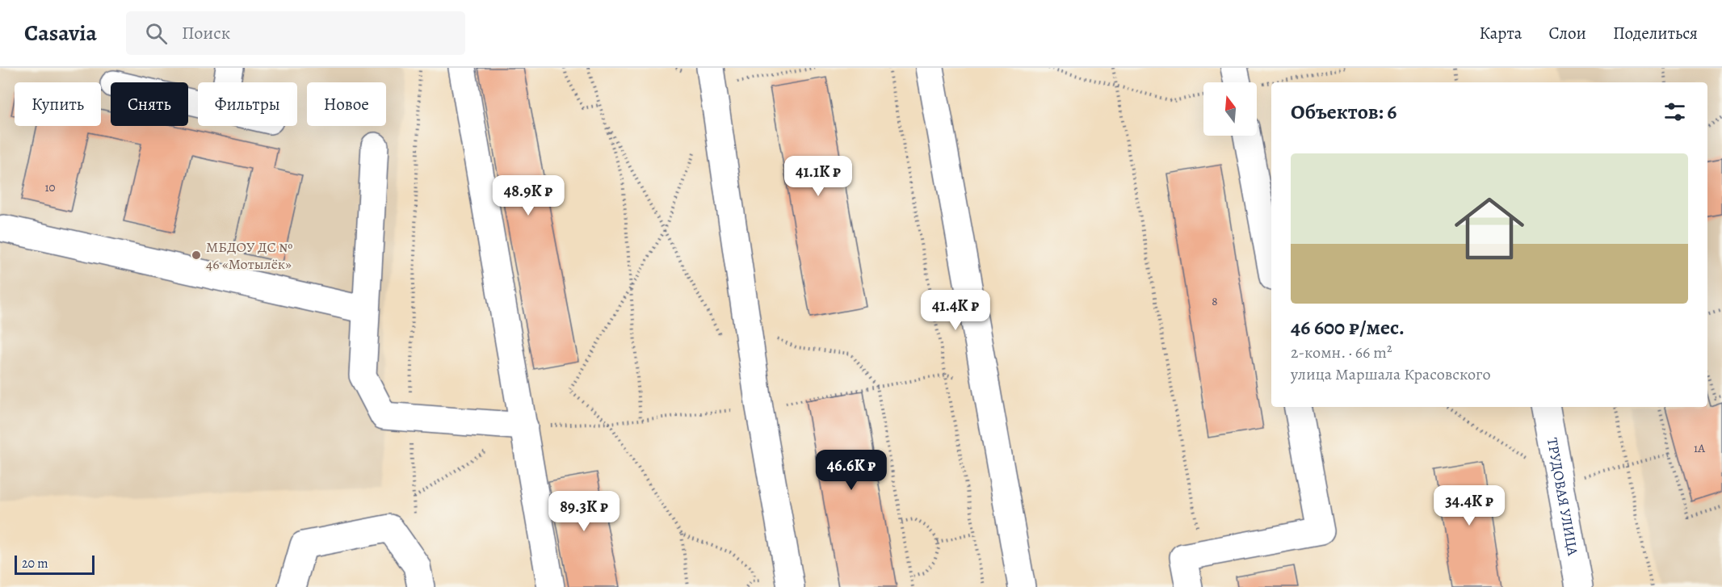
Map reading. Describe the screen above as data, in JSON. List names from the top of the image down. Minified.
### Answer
{"streets":{"street":["ТРУДОВАЯ УЛИЦА"]},"places":["МБДОУ ДC № 46 «Мотылёк»"],"house_numbers":["10","8","1А"],"scale_bar":"20 m","north":"top","page":{"header":"Casavia","search":"Поиск","nav":["Карта","Слои","Поделиться"],"chip":["Купить","Снять","Фильтры","Новое"],"heading":"Объектов: 6","list":[{"name":"46 600 ₽/мес.","note":"2-комн. · 66 m² · улица Маршала Красовского"}],"price":["41.1K ₽","48.9K ₽","41.4K ₽","46.6K ₽","34.4K ₽","89.3K ₽"],"scale":"20 m"}}
